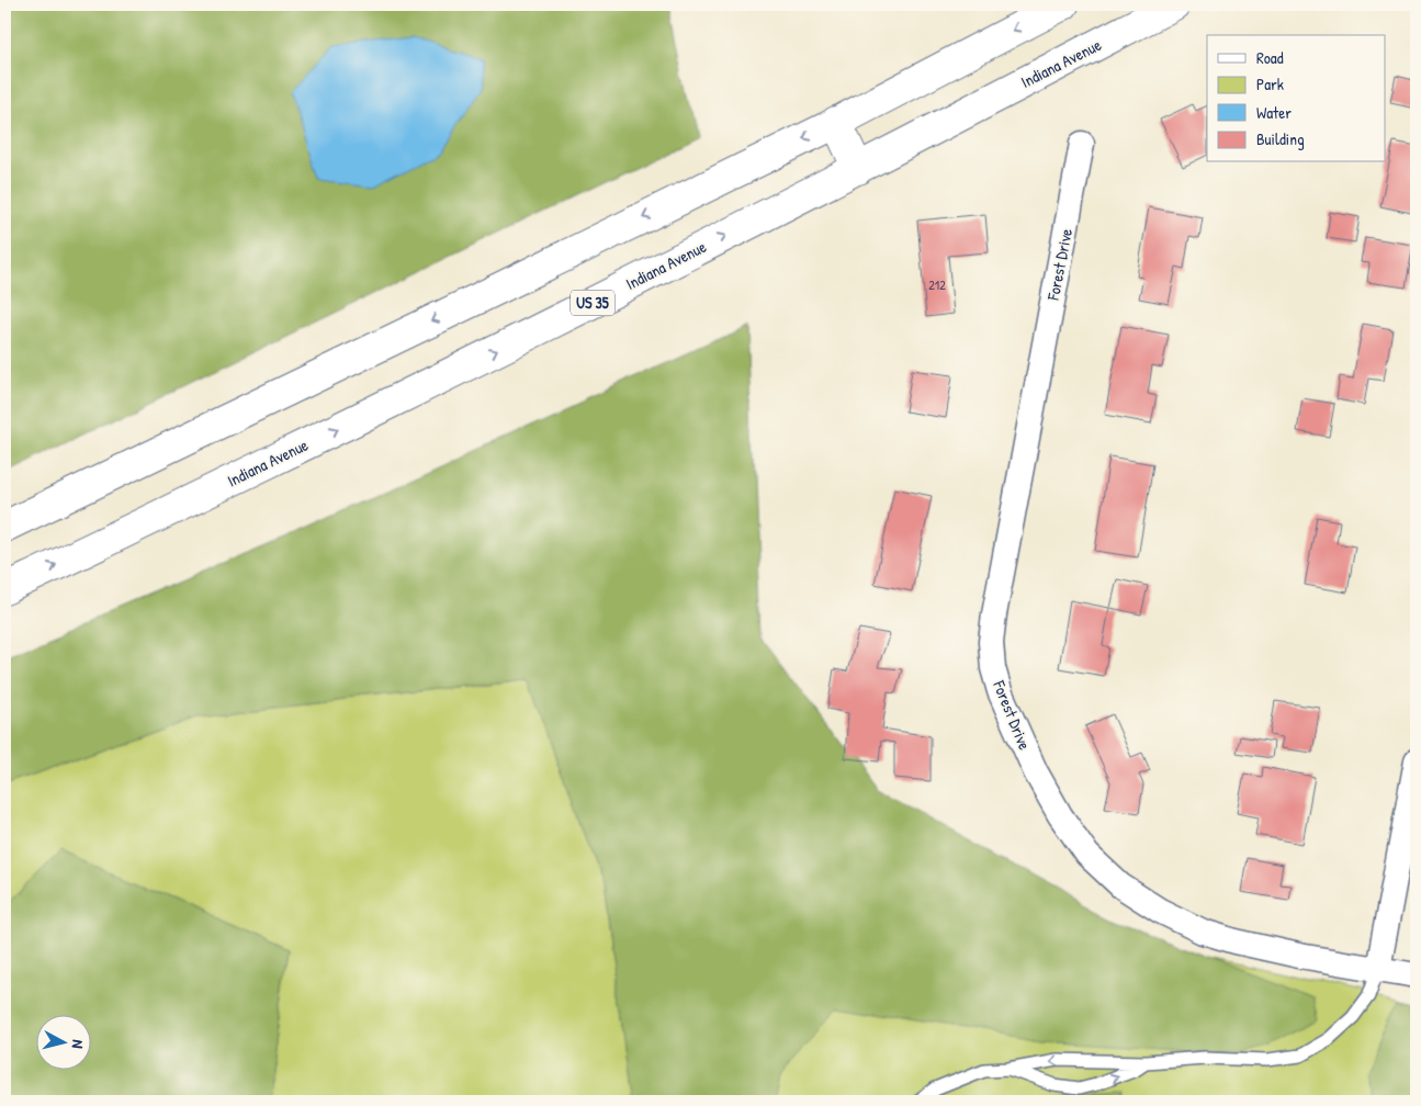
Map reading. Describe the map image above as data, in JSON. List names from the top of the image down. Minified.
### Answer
{"streets":{"main road":["Indiana Avenue","US 35"],"street":["Forest Drive"]},"house_numbers":["212"],"legend":["Road","Park","Water","Building"],"north":"right"}
